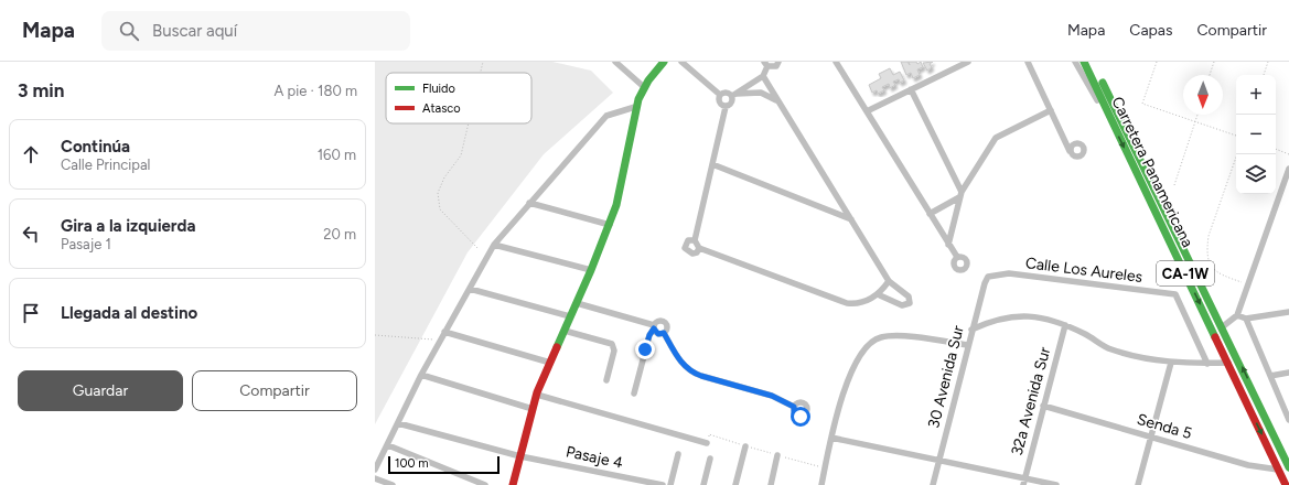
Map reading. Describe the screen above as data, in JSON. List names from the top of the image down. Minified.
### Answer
{"streets":{"main road":["Carretera Panamericana","CA-1W"],"street":["Calle Los Aureles","30 Avenida Sur","32a Avenida Sur","Senda 5","Pasaje 4"]},"crossings":[["Carretera Panamericana","Senda 5"],["Calle Los Aureles","30 Avenida Sur"],["32a Avenida Sur","Senda 5"]],"legend":["Fluido","Atasco"],"scale_bar":"100 m","north":"bottom","page":{"header":"Mapa","search":"Buscar aquí","nav":["Mapa","Capas","Compartir"],"heading":["3 min","A pie · 180 m"],"map_buttons":["+","−"],"list":[["Continúa","Calle Principal","160 m"],["Gira a la izquierda","Pasaje 1","20 m"],"Llegada al destino"],"buttons":["Guardar","Compartir"],"scale":"100 m"}}
